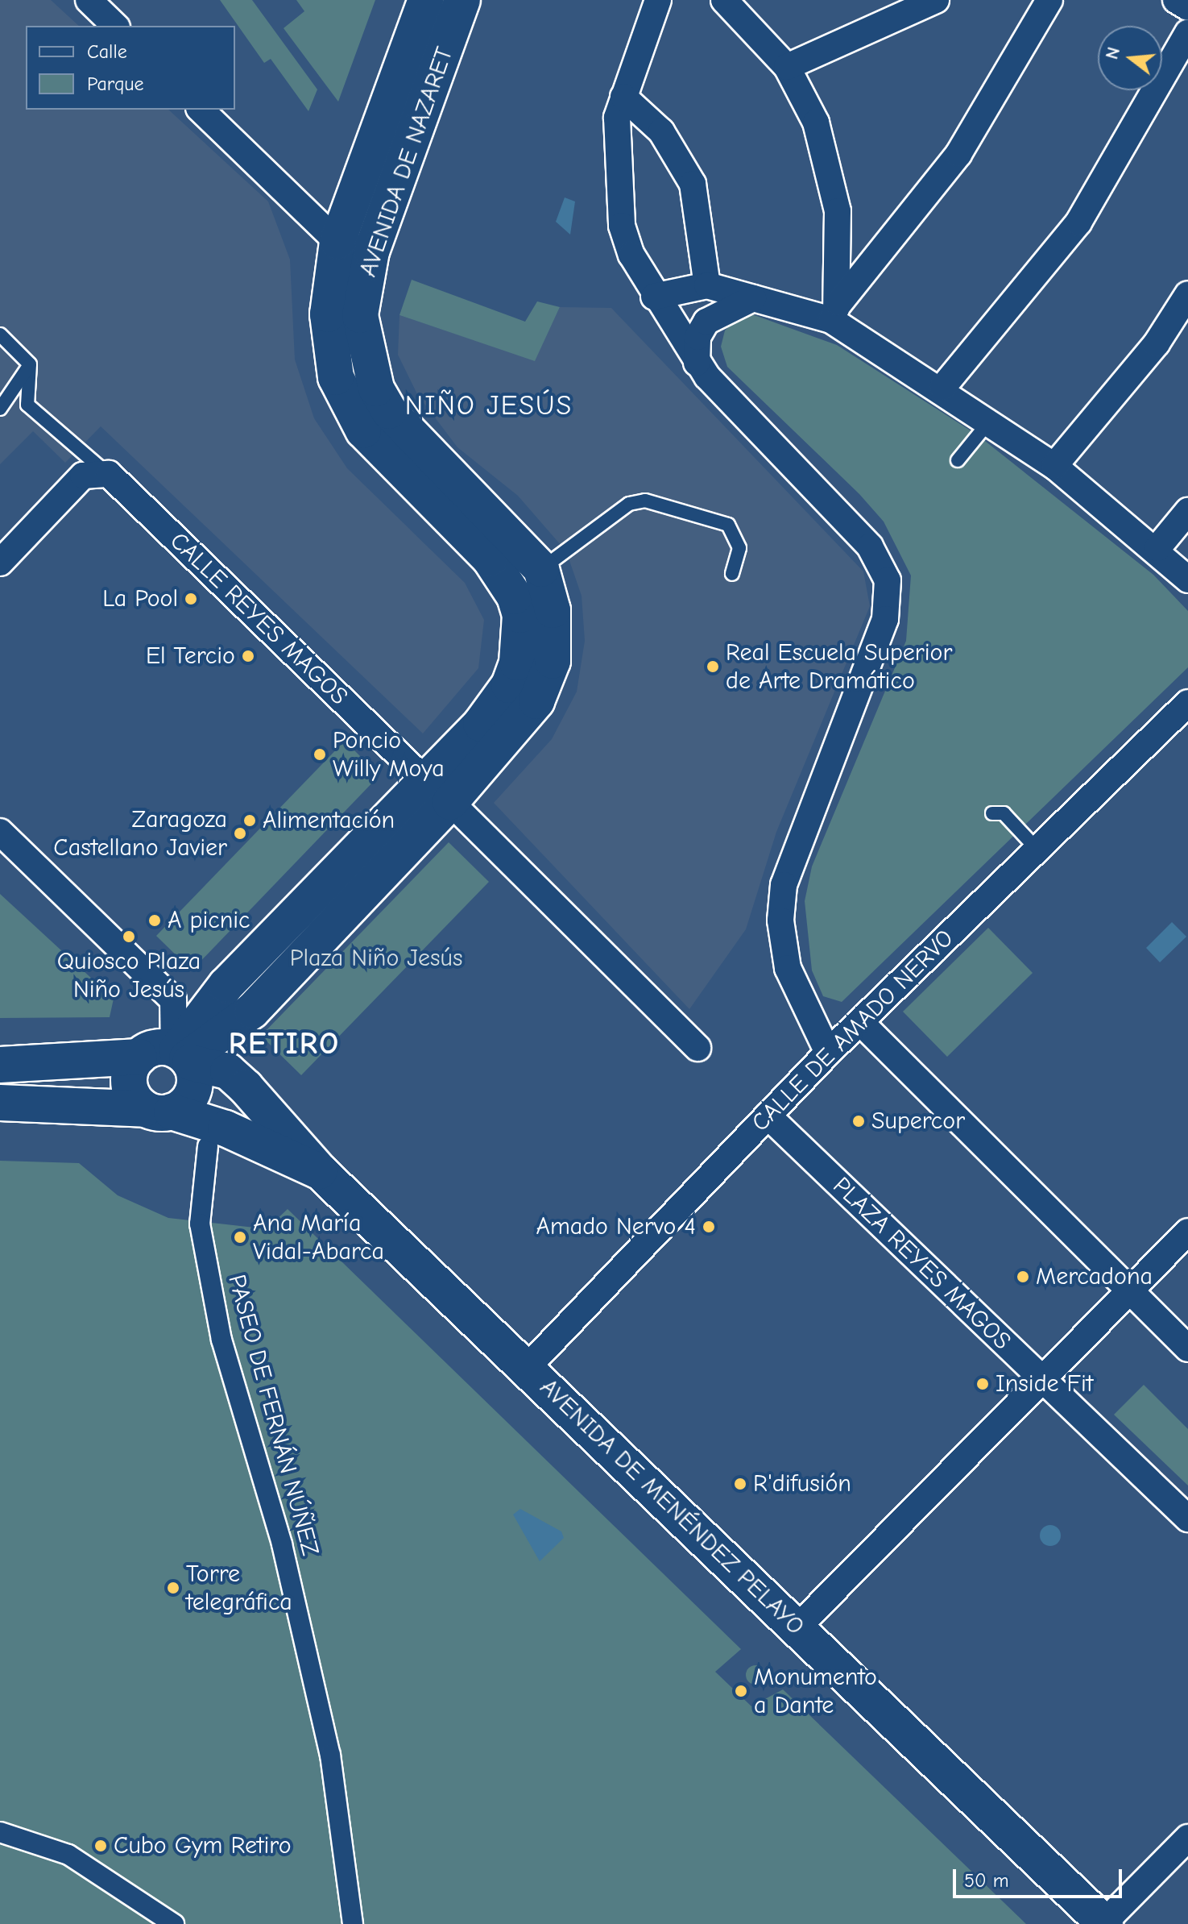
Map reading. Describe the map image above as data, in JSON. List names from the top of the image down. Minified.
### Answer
{"streets":{"main road":["AVENIDA DE NAZARET","AVENIDA DE MENÉNDEZ PELAYO"],"street":["CALLE REYES MAGOS","CALLE DE AMADO NERVO","PLAZA REYES MAGOS","PASEO DE FERNÁN NÚÑEZ"]},"crossings":[["AVENIDA DE NAZARET","CALLE REYES MAGOS"],["CALLE DE AMADO NERVO","PLAZA REYES MAGOS"],["CALLE DE AMADO NERVO","AVENIDA DE MENÉNDEZ PELAYO"]],"districts":["NIÑO JESÚS","RETIRO"],"parks":["Plaza Niño Jesús"],"places":["La Pool","El Tercio","Real Escuela Superior de Arte Dramático","Poncio Willy Moya","Alimentación","Zaragoza Castellano Javier","A picnic","Quiosco Plaza Niño Jesús","Supercor","Amado Nervo 4","Ana María Vidal-Abarca","Mercadona","Inside Fit","R'difusión","Torre telegráfica","Monumento a Dante","Cubo Gym Retiro"],"legend":["Calle","Parque"],"scale_bar":"50 m","north":"left"}
